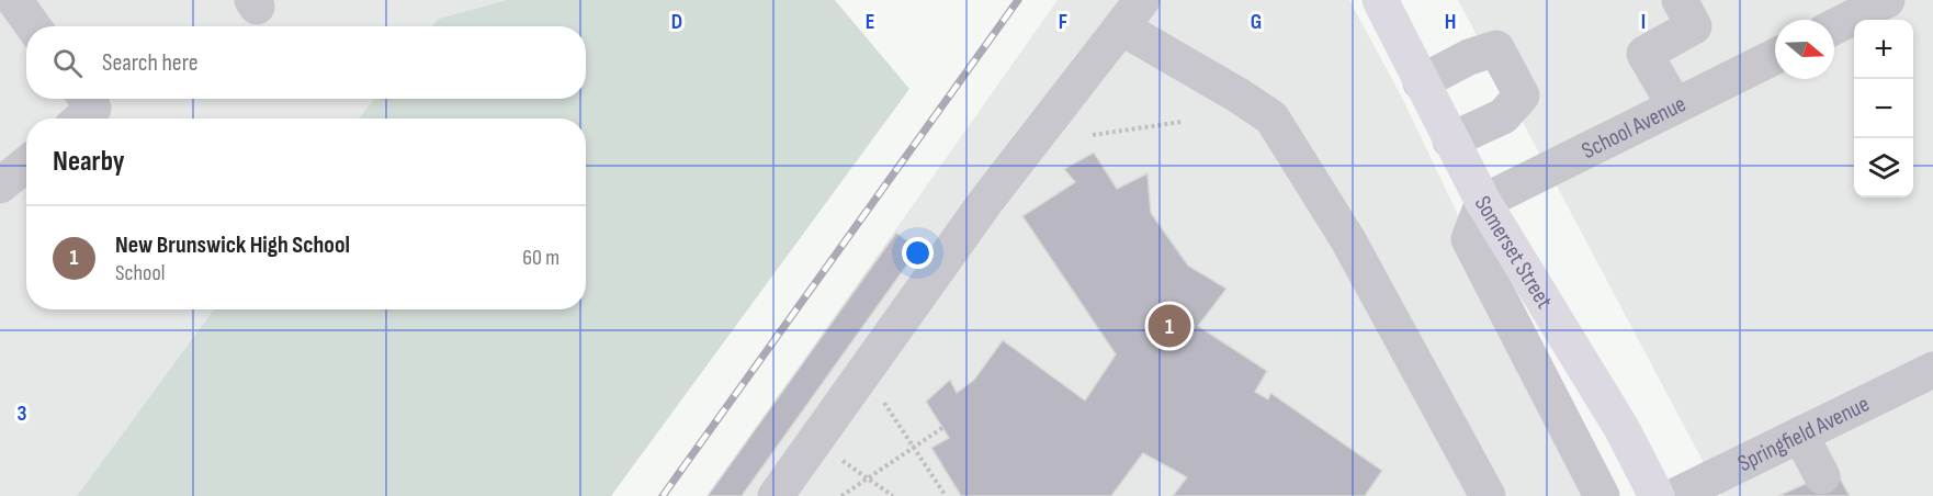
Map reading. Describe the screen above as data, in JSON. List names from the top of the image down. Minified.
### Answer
{"streets":{"main road":["Somerset Street"],"street":["School Avenue","Springfield Avenue"]},"crossings":[["School Avenue","Somerset Street"]],"north":"right","page":{"map_buttons":["+","−"],"search":"Search here","heading":"Nearby","list":[{"mark":"1","name":"New Brunswick High School","note":"School","value":"60 m"}],"pins":"1"},"grid":{"columns":["D","E","F","G","H","I"],"rows":["3"]}}
